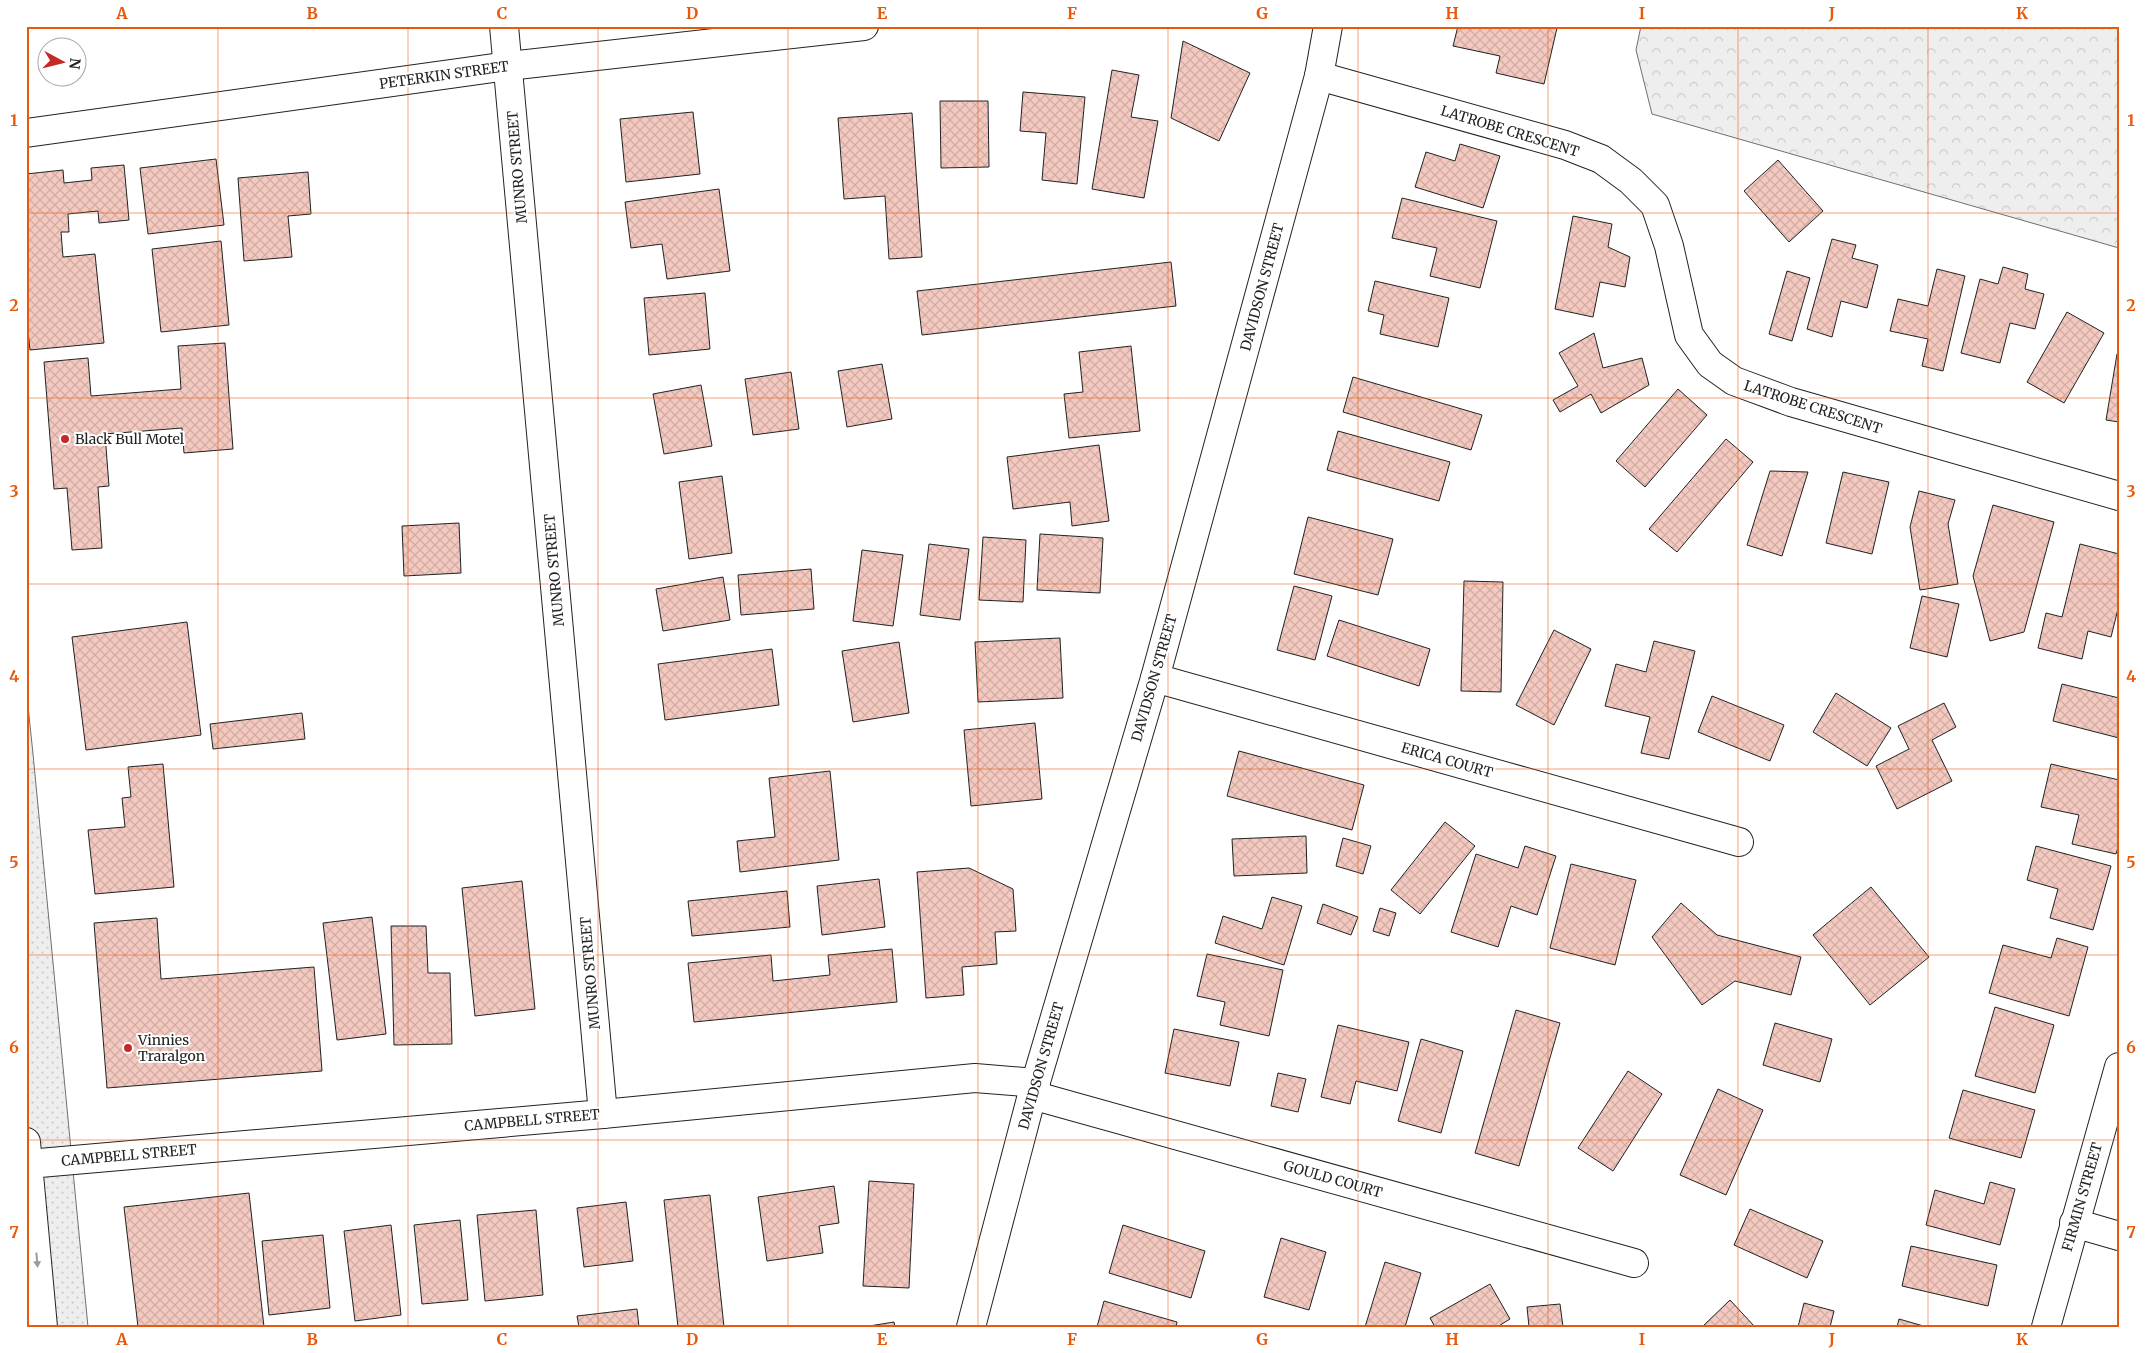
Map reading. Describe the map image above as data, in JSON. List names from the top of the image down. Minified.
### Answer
{"streets":{"street":["PETERKIN STREET","LATROBE CRESCENT","MUNRO STREET","DAVIDSON STREET","ERICA COURT","CAMPBELL STREET","GOULD COURT","FIRMIN STREET"]},"crossings":[["PETERKIN STREET","MUNRO STREET"],["LATROBE CRESCENT","DAVIDSON STREET"],["MUNRO STREET","CAMPBELL STREET"],["DAVIDSON STREET","ERICA COURT"],["DAVIDSON STREET","CAMPBELL STREET"],["DAVIDSON STREET","GOULD COURT"],["CAMPBELL STREET","GOULD COURT"]],"places":["Black Bull Motel","Vinnies Traralgon"],"north":"right","grid":{"columns":["A","B","C","D","E","F","G","H","I","J","K"],"rows":["1","2","3","4","5","6","7"]}}
